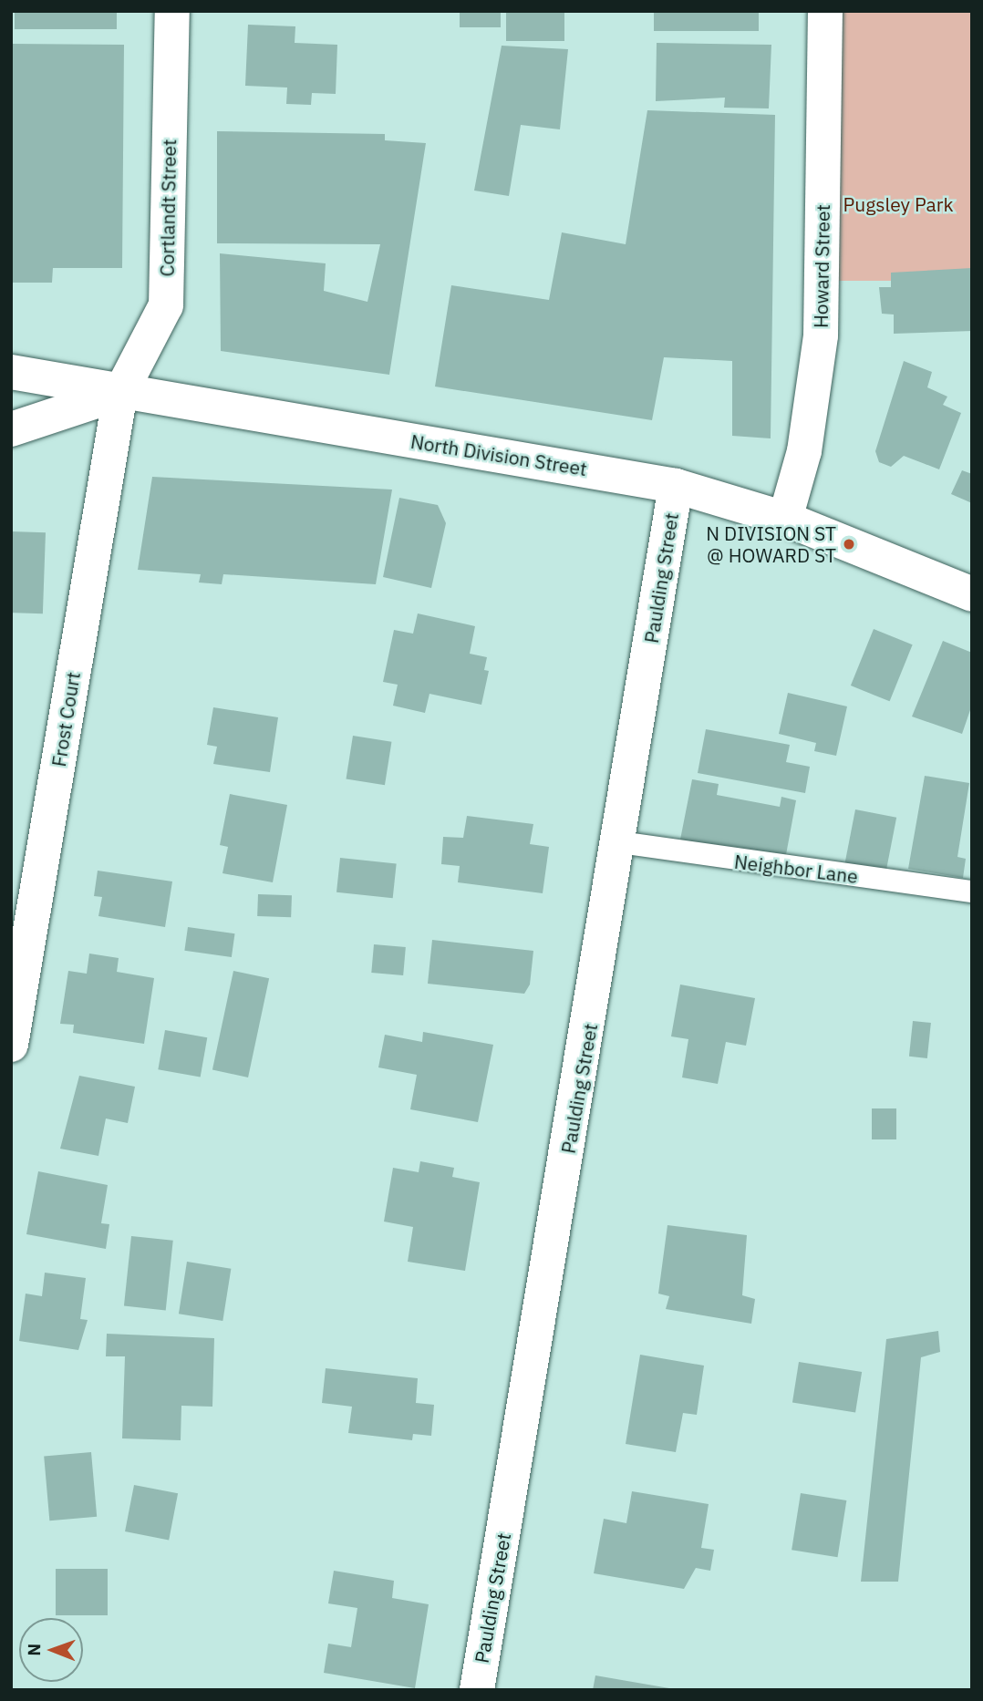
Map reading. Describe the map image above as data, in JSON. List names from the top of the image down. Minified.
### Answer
{"streets":{"street":["Cortlandt Street","Howard Street","North Division Street","Paulding Street","Frost Court"],"lane":["Neighbor Lane"]},"crossings":[["Cortlandt Street","North Division Street"],["Cortlandt Street","Frost Court"],["Howard Street","North Division Street"],["North Division Street","Paulding Street"],["North Division Street","Frost Court"],["Paulding Street","Neighbor Lane"]],"parks":["Pugsley Park"],"places":["N DIVISION ST @ HOWARD ST"],"north":"left"}
